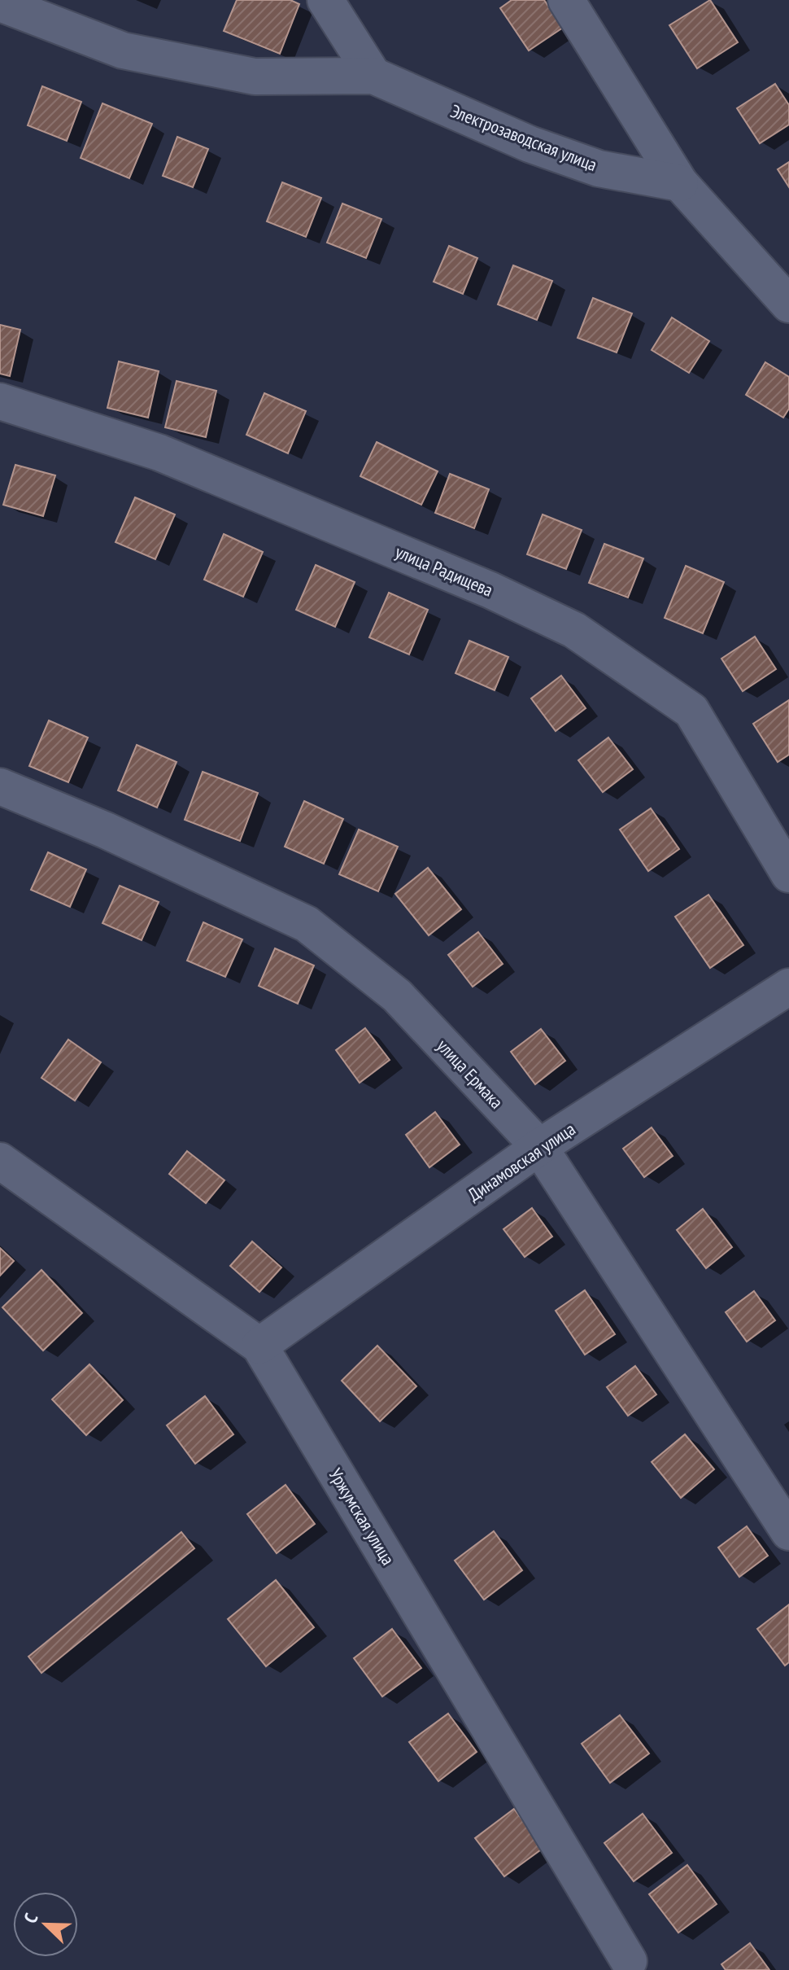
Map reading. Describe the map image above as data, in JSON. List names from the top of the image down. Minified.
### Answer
{"streets":{"street":["Электрозаводская улица","улица Радищева","улица Ермака","Динамовская улица","Уржумская улица"]},"crossings":[["улица Ермака","Динамовская улица"],["Динамовская улица","Уржумская улица"]],"north":"top left"}
